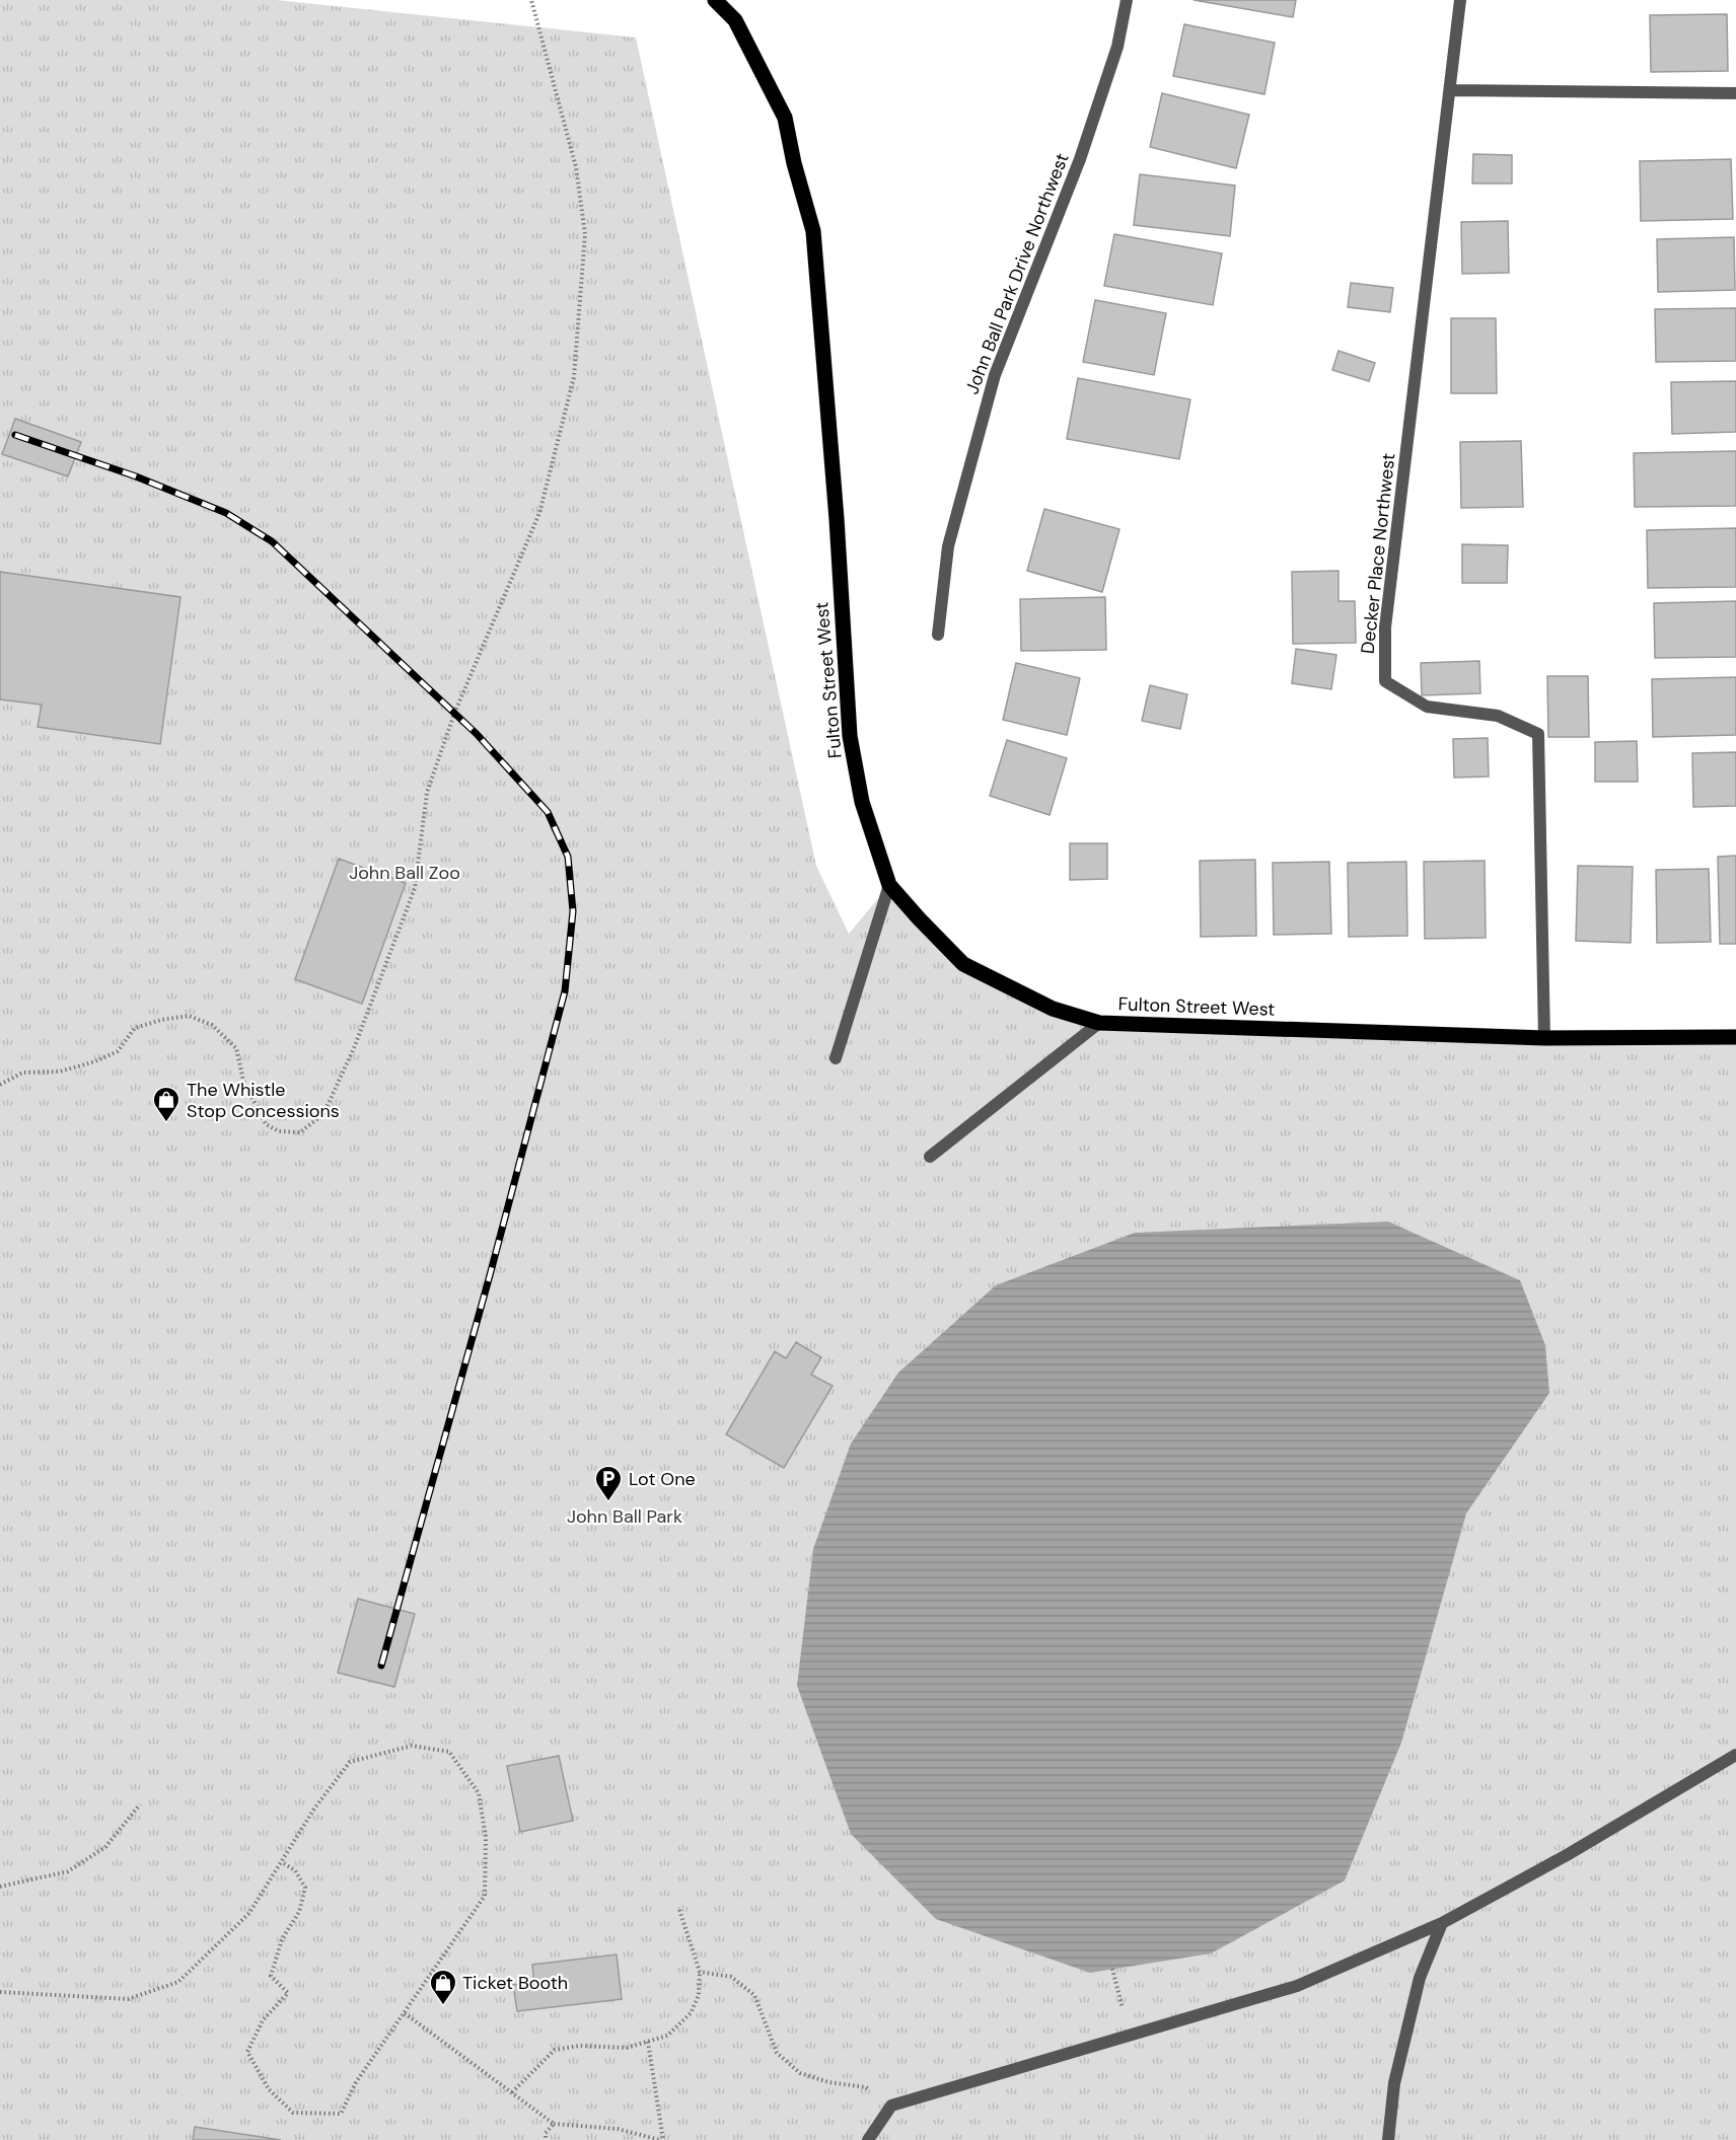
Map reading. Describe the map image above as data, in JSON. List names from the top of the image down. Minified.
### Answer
{"streets":{"main road":["Fulton Street West"],"street":["John Ball Park Drive Northwest","Decker Place Northwest"]},"crossings":[["Decker Place Northwest","Fulton Street West"]],"parks":["John Ball Zoo","John Ball Park"],"places":{"shop":["The Whistle Stop Concessions","Ticket Booth"],"parking":["Lot One"]}}
